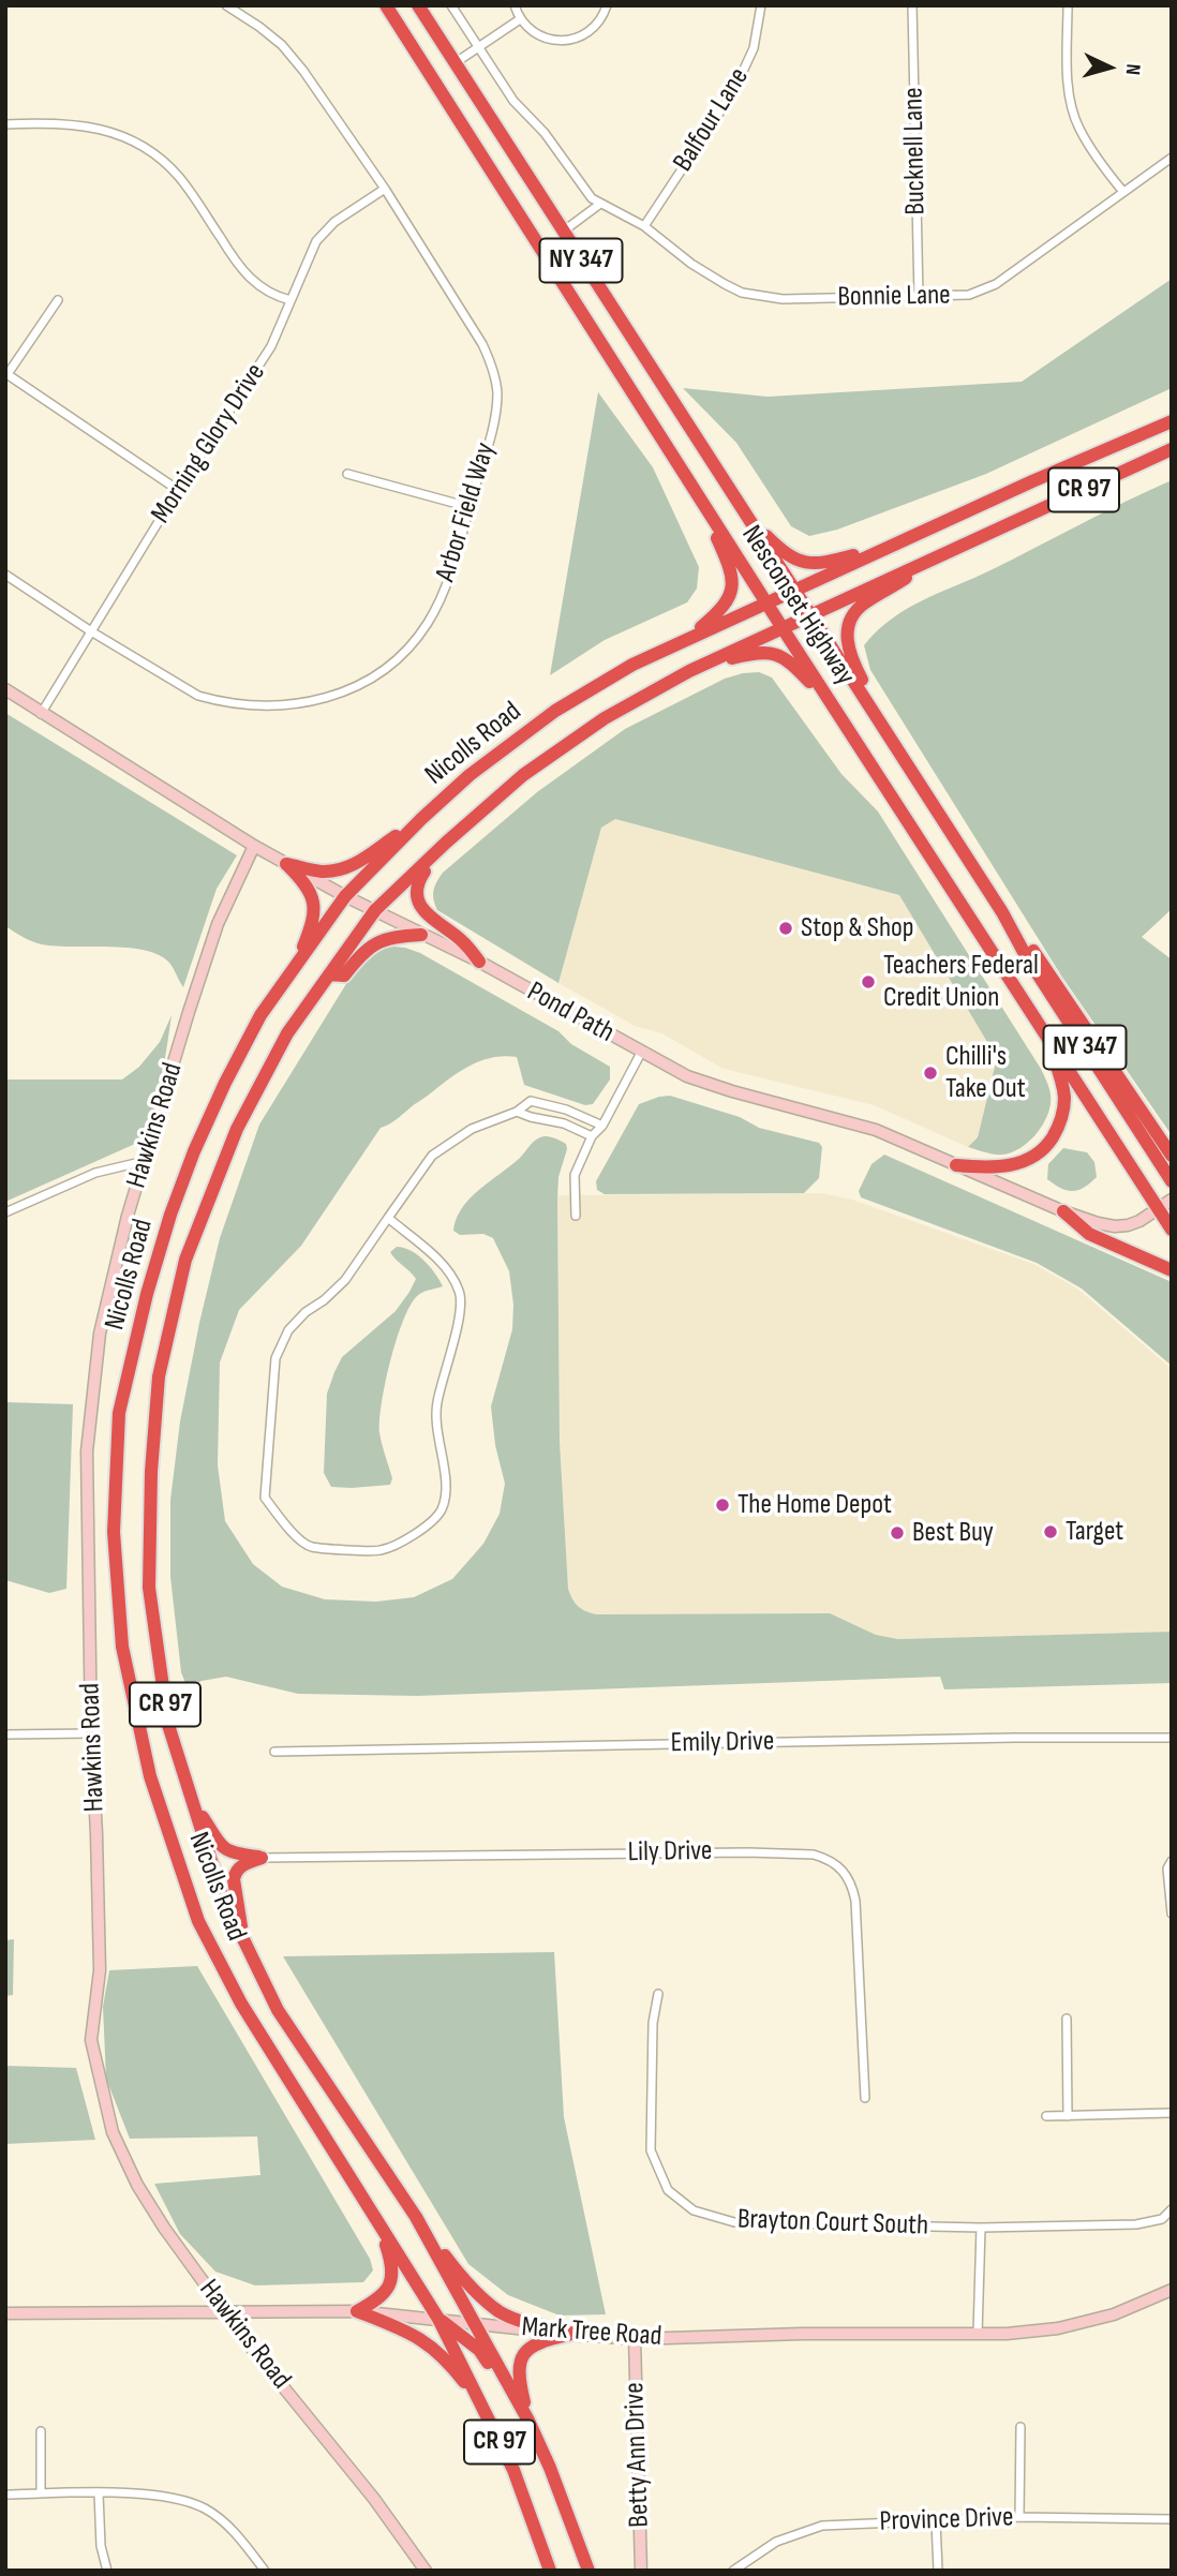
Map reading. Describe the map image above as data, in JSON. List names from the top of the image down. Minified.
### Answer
{"streets":{"highway":["NY 347","CR 97","Nesconset Highway","Nicolls Road"],"street":["Balfour Lane","Bucknell Lane","Bonnie Lane","Morning Glory Drive","Arbor Field Way","Pond Path","Hawkins Road","Emily Drive","Lily Drive","Brayton Court South","Mark Tree Road","Betty Ann Drive","Province Drive"]},"crossings":[["Balfour Lane","Bonnie Lane"],["Bucknell Lane","Bonnie Lane"],["Morning Glory Drive","Arbor Field Way"],["Morning Glory Drive","Pond Path"],["Nesconset Highway","Nicolls Road"],["Nesconset Highway","Pond Path"],["Nicolls Road","Pond Path"],["Nicolls Road","Mark Tree Road"],["Pond Path","Hawkins Road"],["Hawkins Road","Mark Tree Road"],["Mark Tree Road","Betty Ann Drive"]],"places":["Stop & Shop","Teachers Federal Credit Union","Chilli's Take Out","The Home Depot","Target","Best Buy"],"north":"right"}
